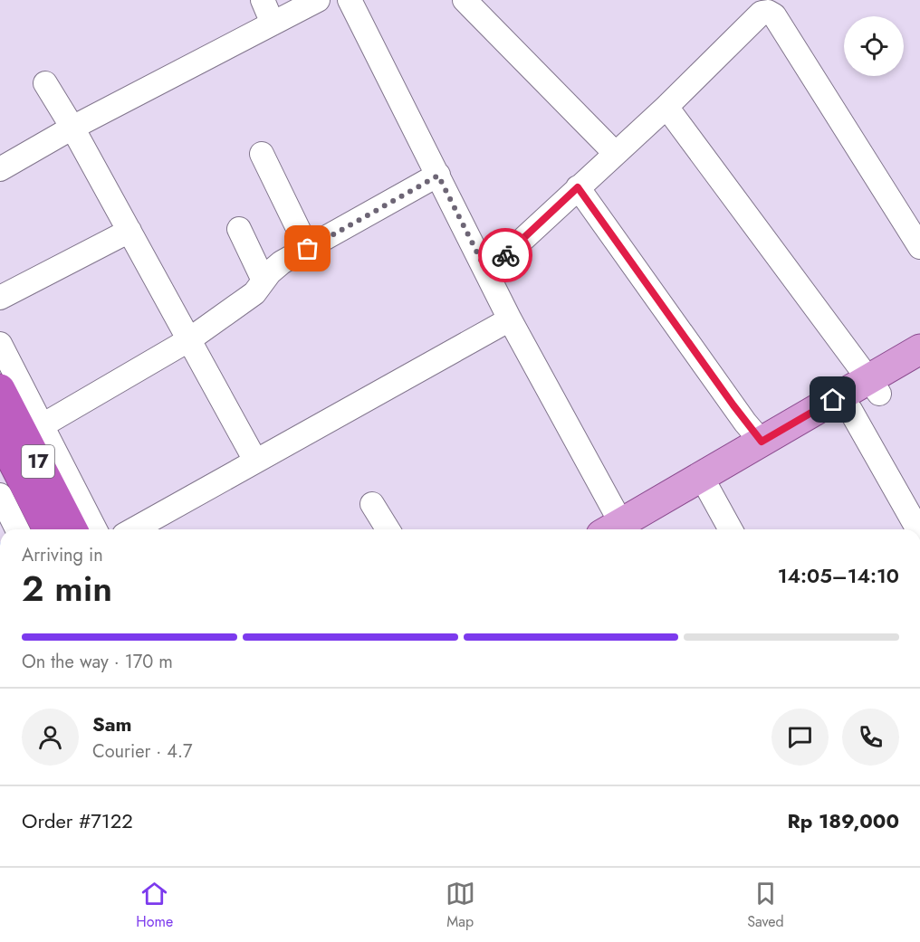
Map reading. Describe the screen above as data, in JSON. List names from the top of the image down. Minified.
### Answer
{"streets":{"highway":["17"]},"page":{"heading":["2 min","Arriving in","14:05–14:10"],"panel":["Sam","Courier · 4.7","Order #7122","Rp 189,000"],"bar":"On the way · 170 m","tabs":["Home","Map","Saved"]}}
